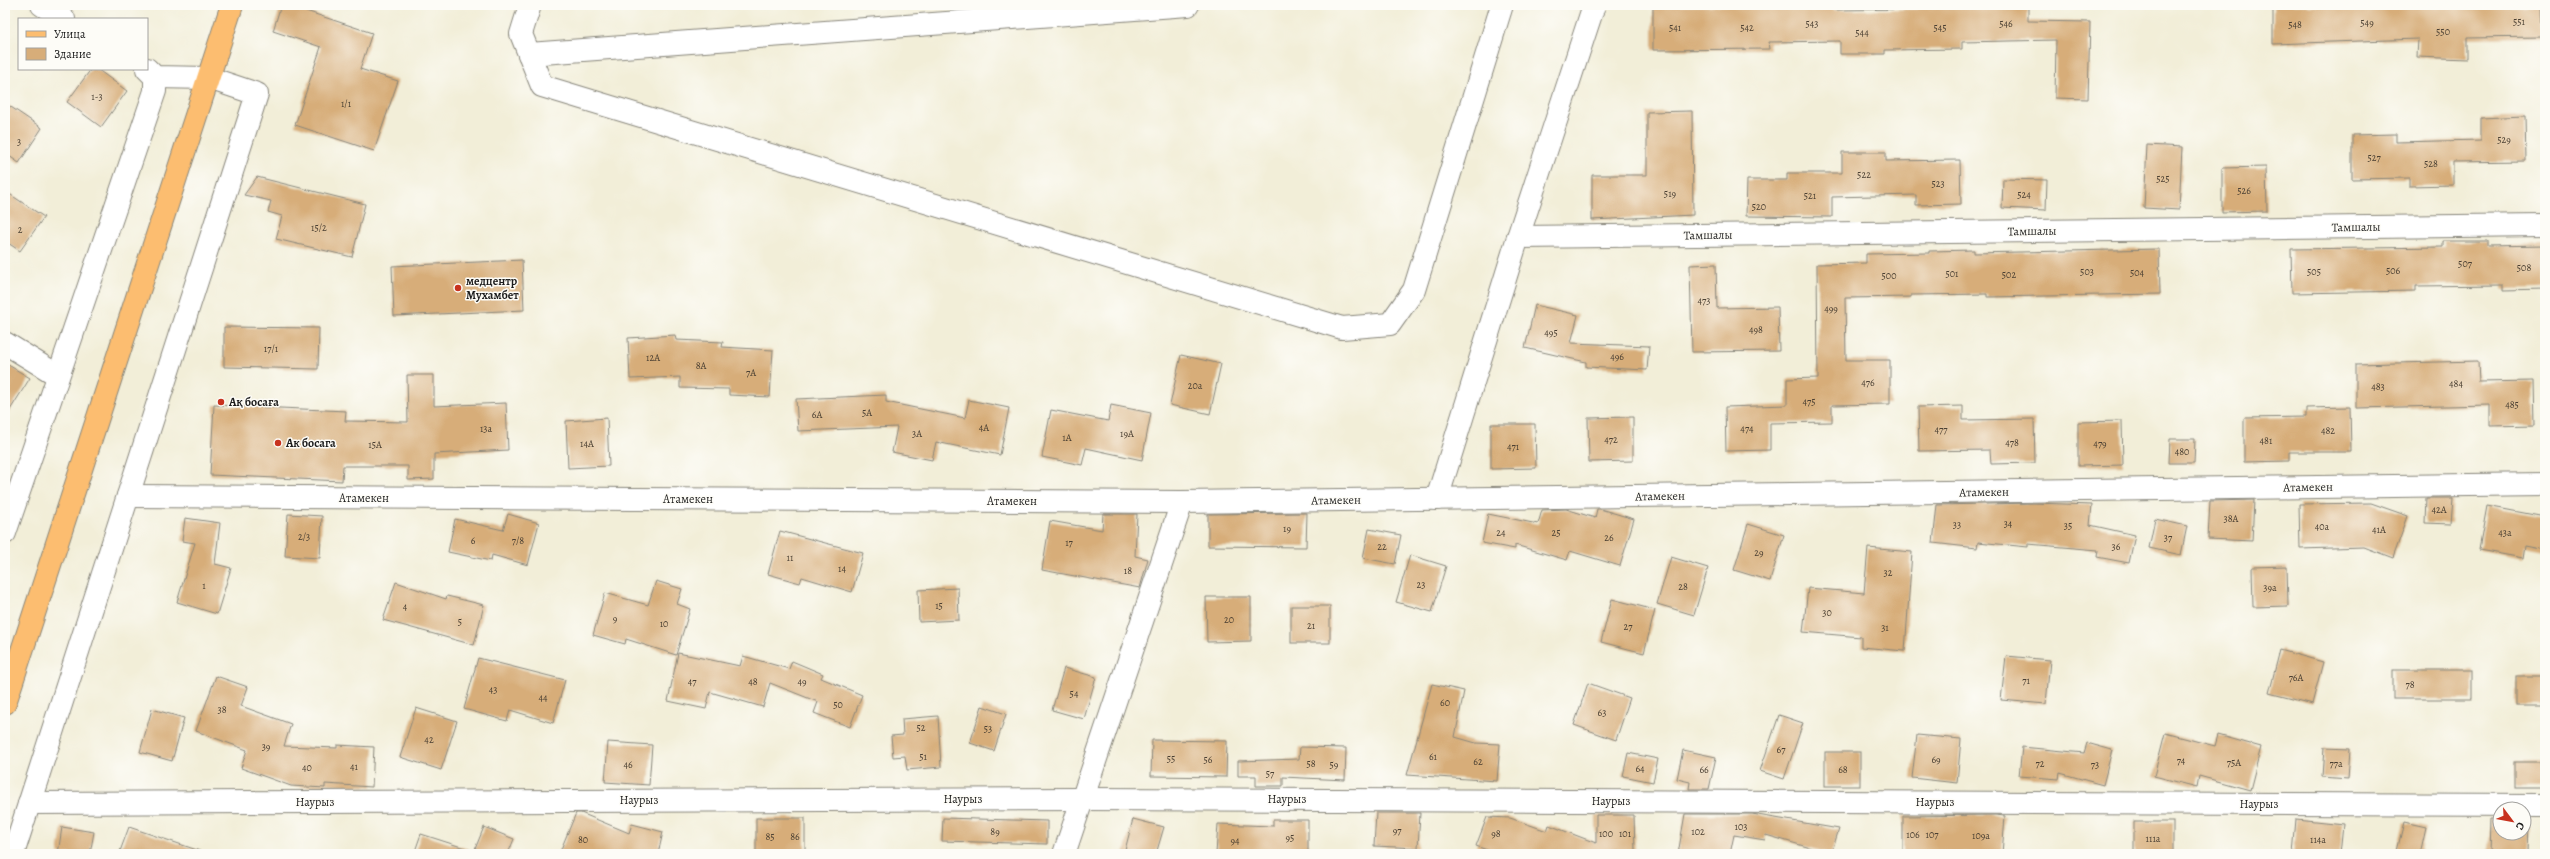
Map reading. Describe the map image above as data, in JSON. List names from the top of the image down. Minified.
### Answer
{"streets":{"street":["Тамшалы","Атамекен","Наурыз"]},"places":["медцентр Мухамбет","Ақ босаға","Ак босага"],"house_numbers":["551","549","543","546","548","541","542","545","550","544","1-3","1/1","529","3","527","528","522","525","523","526","519","524","521","520","15/2","2","507","508","506","503","505","504","501","502","500","473","499","498","495","17/1","496","12А","8А","7А","476","484","20а","483","475","485","5А","6А","4А","13а","474","477","482","3А","19А","1А","472","481","478","14А","479","15А","471","480","42А","38А","34","33","35","40а","19","41А","24","25","43а","2/3","26","37","6","7/8","17","22","36","29","11","14","18","32","23","1","28","39а","15","4","30","9","20","5","10","21","27","31","76А","71","47","48","49","78","43","54","44","60","50","38","63","52","53","42","39","67","51","61","55","56","69","74","62","75А","58","72","77а","46","59","73","41","40","64","66","68","57","103","97","89","102","98","100","101","106","107","109а","85","86","95","111а","80","114а","94"],"legend":["Улица","Здание"],"north":"bottom right"}
